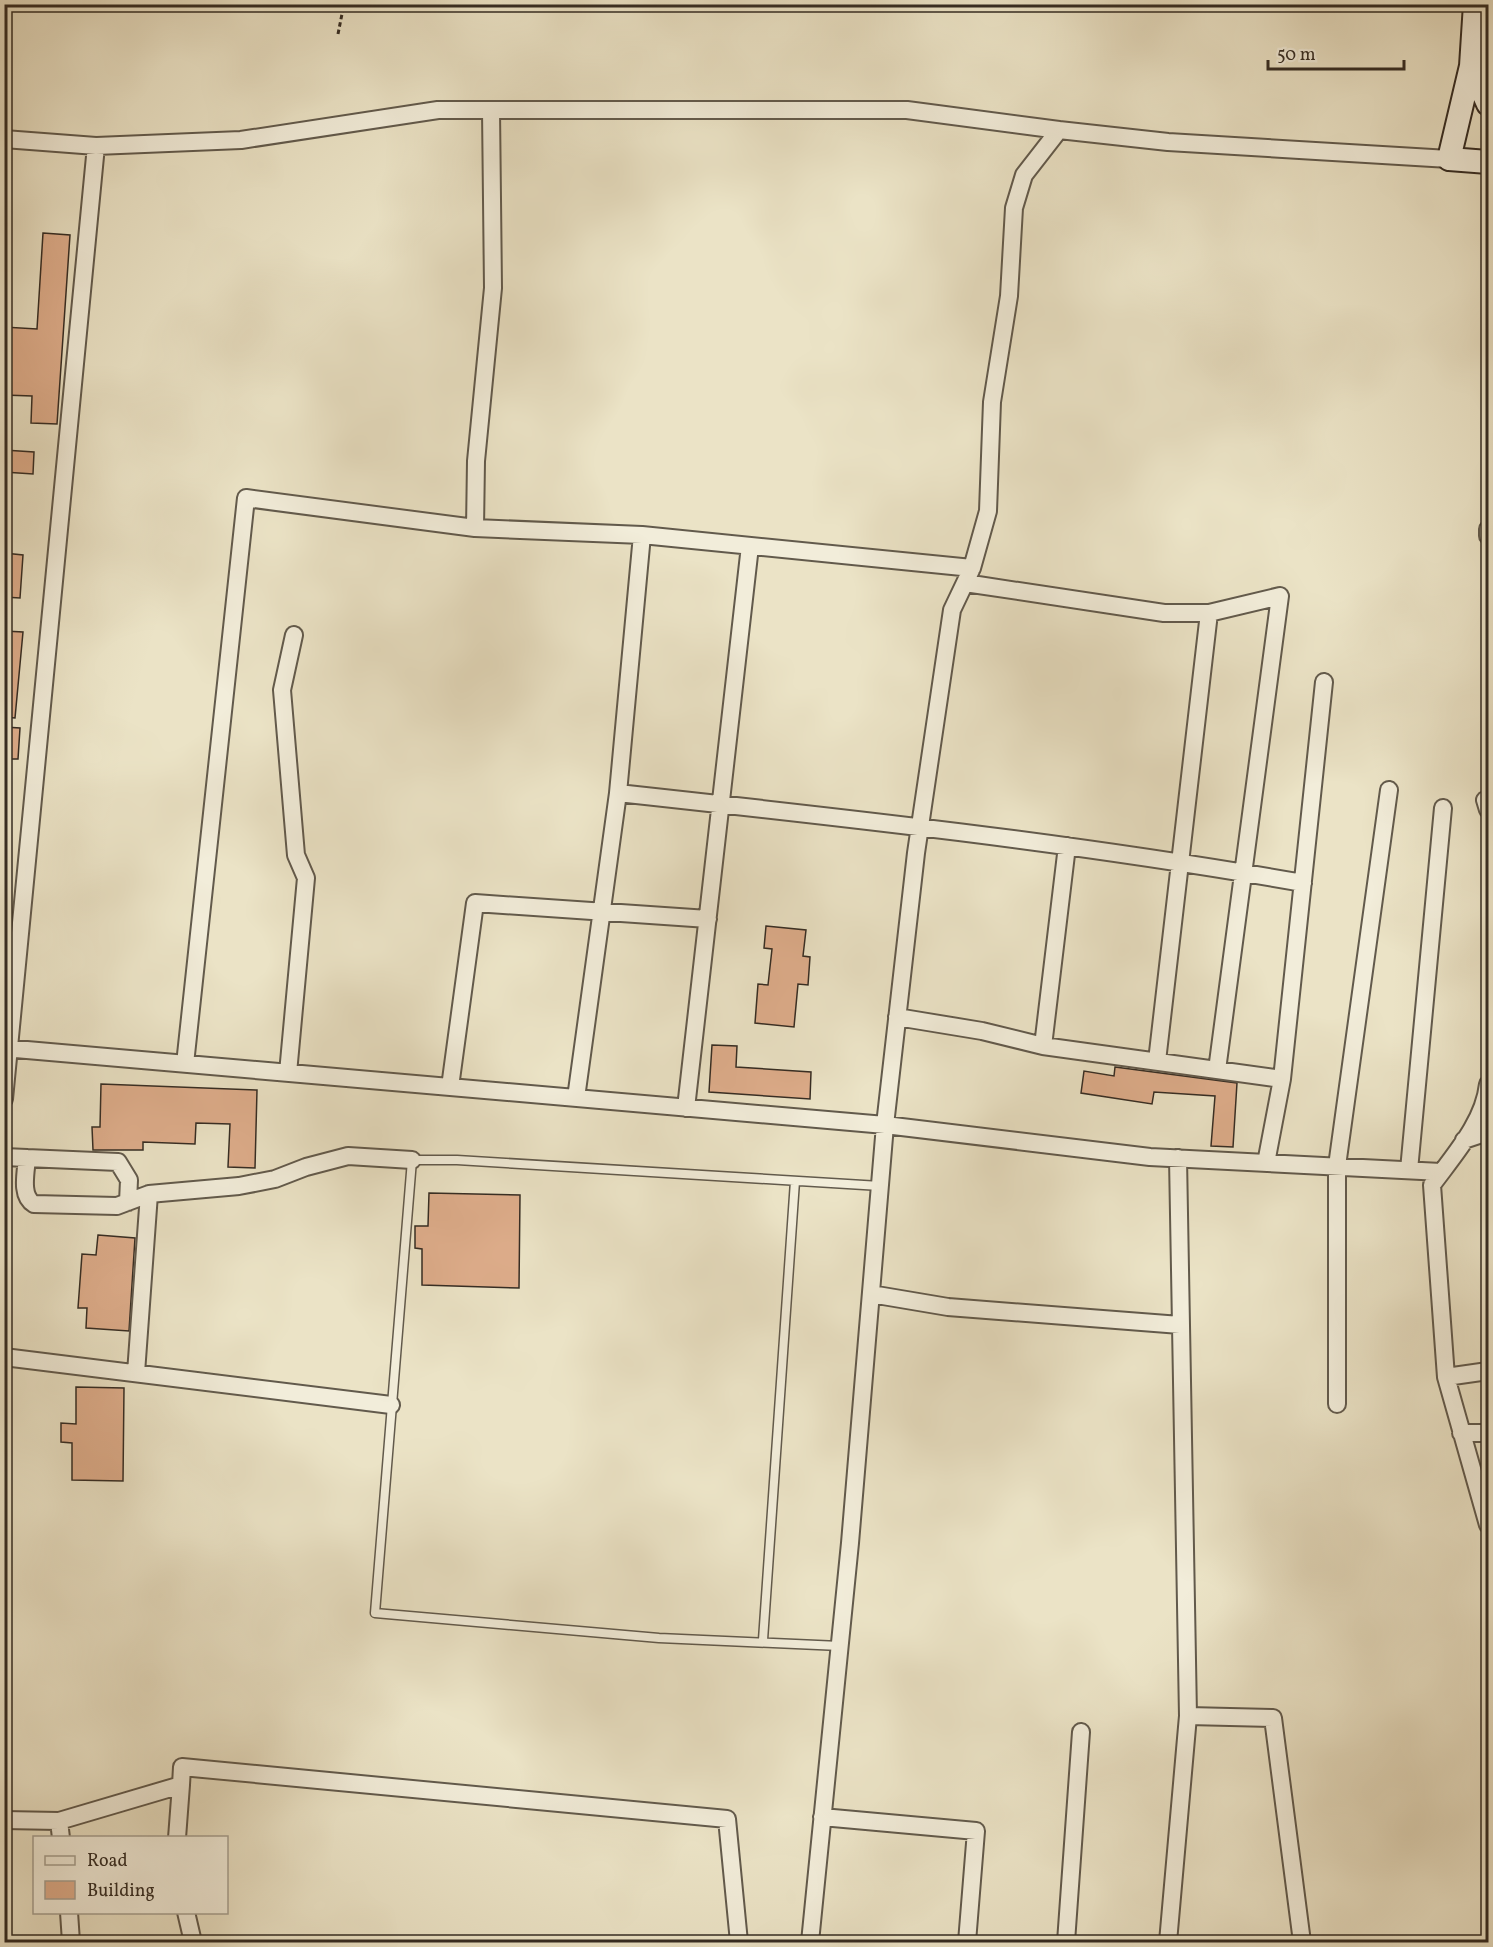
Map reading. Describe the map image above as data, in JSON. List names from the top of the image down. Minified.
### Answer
{"legend":["Road","Building"],"scale_bar":"50 m"}
